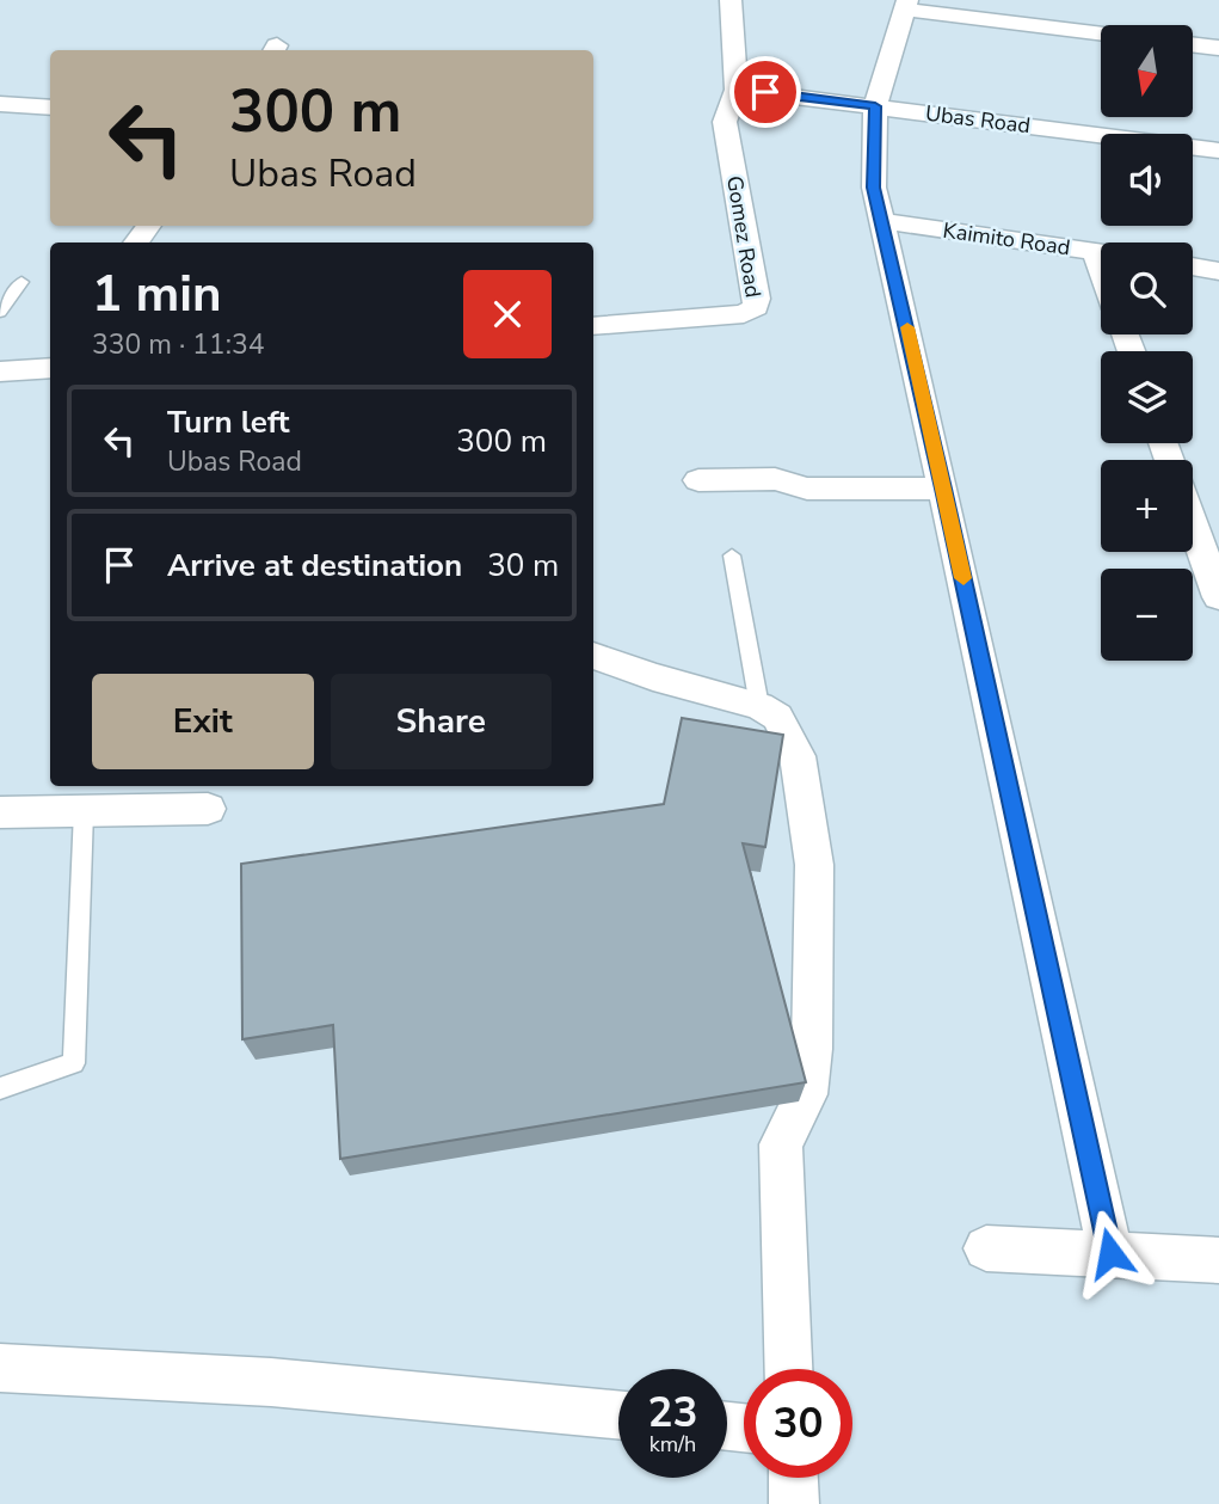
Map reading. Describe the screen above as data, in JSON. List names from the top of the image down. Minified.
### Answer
{"streets":{"street":["Ubas Road","Gomez Road","Kaimito Road"]},"crossings":[["Ubas Road","Gomez Road"]],"north":"bottom","page":{"map_buttons":["+","−"],"turn":["300 m","Ubas Road"],"heading":["1 min","330 m · 11:34"],"list":[{"name":"Turn left","note":"Ubas Road","value":"300 m"},{"name":"Arrive at destination","value":"30 m"}],"buttons":["Exit","Share"],"speed":"23 km/h","limit":"30"}}
